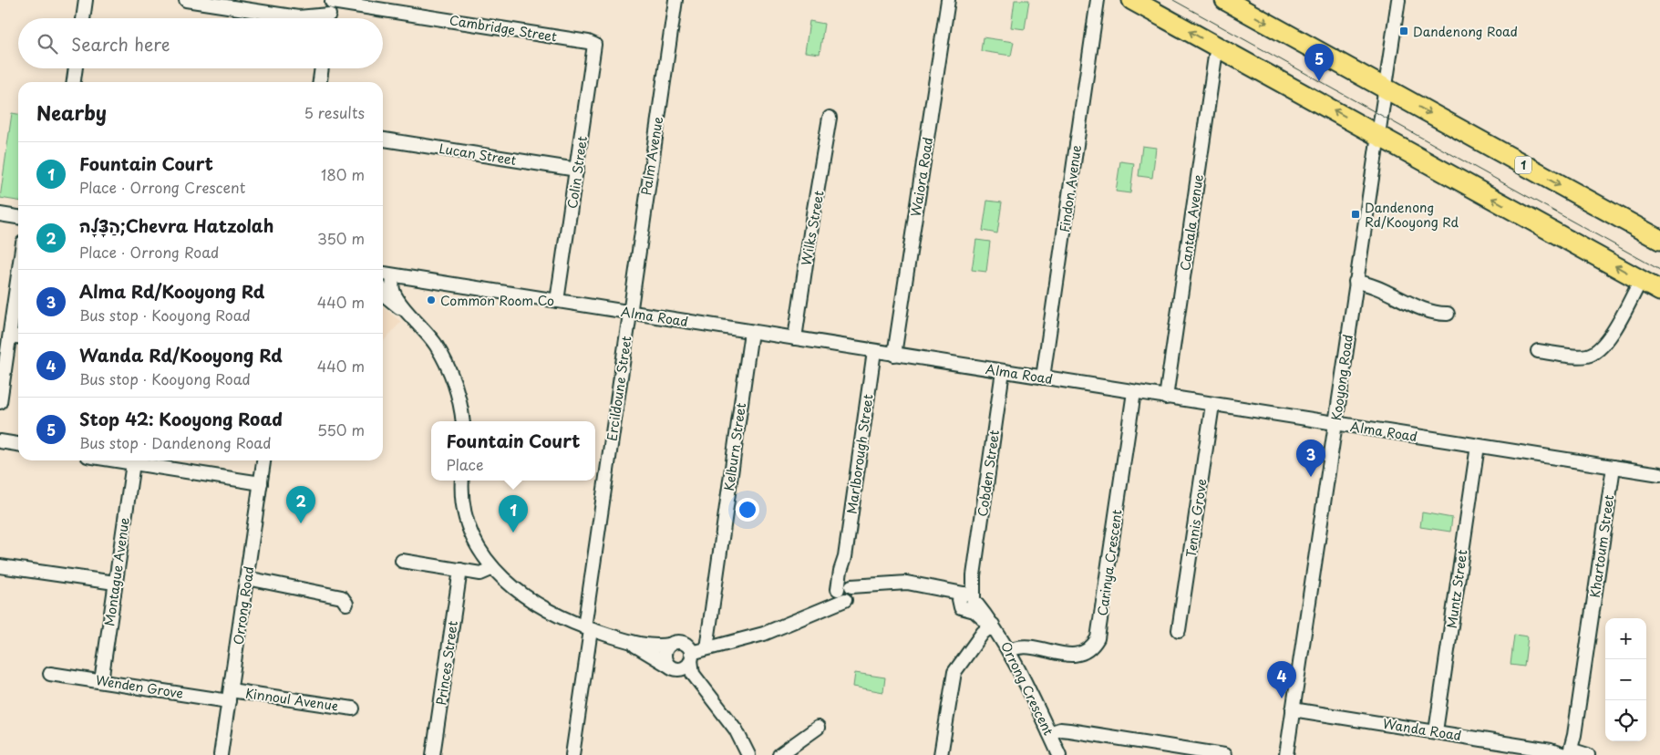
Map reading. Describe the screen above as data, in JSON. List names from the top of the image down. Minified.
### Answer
{"streets":{"highway":["1"],"street":["Cambridge Street","Lucan Street","Palm Avenue","Colin Street","Waiora Road","Findon Avenue","Cantala Avenue","Wilks Street","Alma Road","Kooyong Road","Ercildoune Street","Kelburn Street","Marlborough Street","Cobden Street","Tennis Grove","Khartoum Street","Carinya Crescent","Montague Avenue","Muntz Street","Orrong Road","Princes Street","Wenden Grove","Orrong Crescent","Kinnoul Avenue","Wanda Road"]},"crossings":[["Cambridge Street","Colin Street"],["Lucan Street","Colin Street"],["Palm Avenue","Alma Road"],["Palm Avenue","Ercildoune Street"],["1","Kooyong Road"],["Colin Street","Alma Road"],["Waiora Road","Alma Road"],["Findon Avenue","Alma Road"],["Cantala Avenue","Alma Road"],["Wilks Street","Alma Road"],["Alma Road","Kooyong Road"],["Alma Road","Ercildoune Street"],["Alma Road","Kelburn Street"],["Alma Road","Marlborough Street"],["Alma Road","Cobden Street"],["Alma Road","Tennis Grove"],["Alma Road","Khartoum Street"],["Alma Road","Carinya Crescent"],["Alma Road","Muntz Street"],["Kooyong Road","Wanda Road"],["Kelburn Street","Orrong Crescent"],["Marlborough Street","Orrong Crescent"],["Cobden Street","Orrong Crescent"],["Khartoum Street","Wanda Road"],["Carinya Crescent","Orrong Crescent"],["Montague Avenue","Wenden Grove"],["Muntz Street","Wanda Road"],["Orrong Road","Wenden Grove"],["Orrong Road","Kinnoul Avenue"],["Wenden Grove","Kinnoul Avenue"]],"places":{"transit":["Dandenong Road","Dandenong Rd/Kooyong Rd"],"other":["Common Room Co"]},"page":{"search":"Search here","pins":["5","3","2","1","4"],"heading":["Nearby","5 results"],"list":[{"mark":"1","name":"Fountain Court","note":"Place · Orrong Crescent","value":"180 m"},{"mark":"2","name":"הַצָּלָה;Chevra Hatzolah","note":"Place · Orrong Road","value":"350 m"},{"mark":"3","name":"Alma Rd/Kooyong Rd","note":"Bus stop · Kooyong Road","value":"440 m"},{"mark":"4","name":"Wanda Rd/Kooyong Rd","note":"Bus stop · Kooyong Road","value":"440 m"},{"mark":"5","name":"Stop 42: Kooyong Road","note":"Bus stop · Dandenong Road","value":"550 m"}],"popup":["Fountain Court","Place"],"map_buttons":["+","−"]}}
